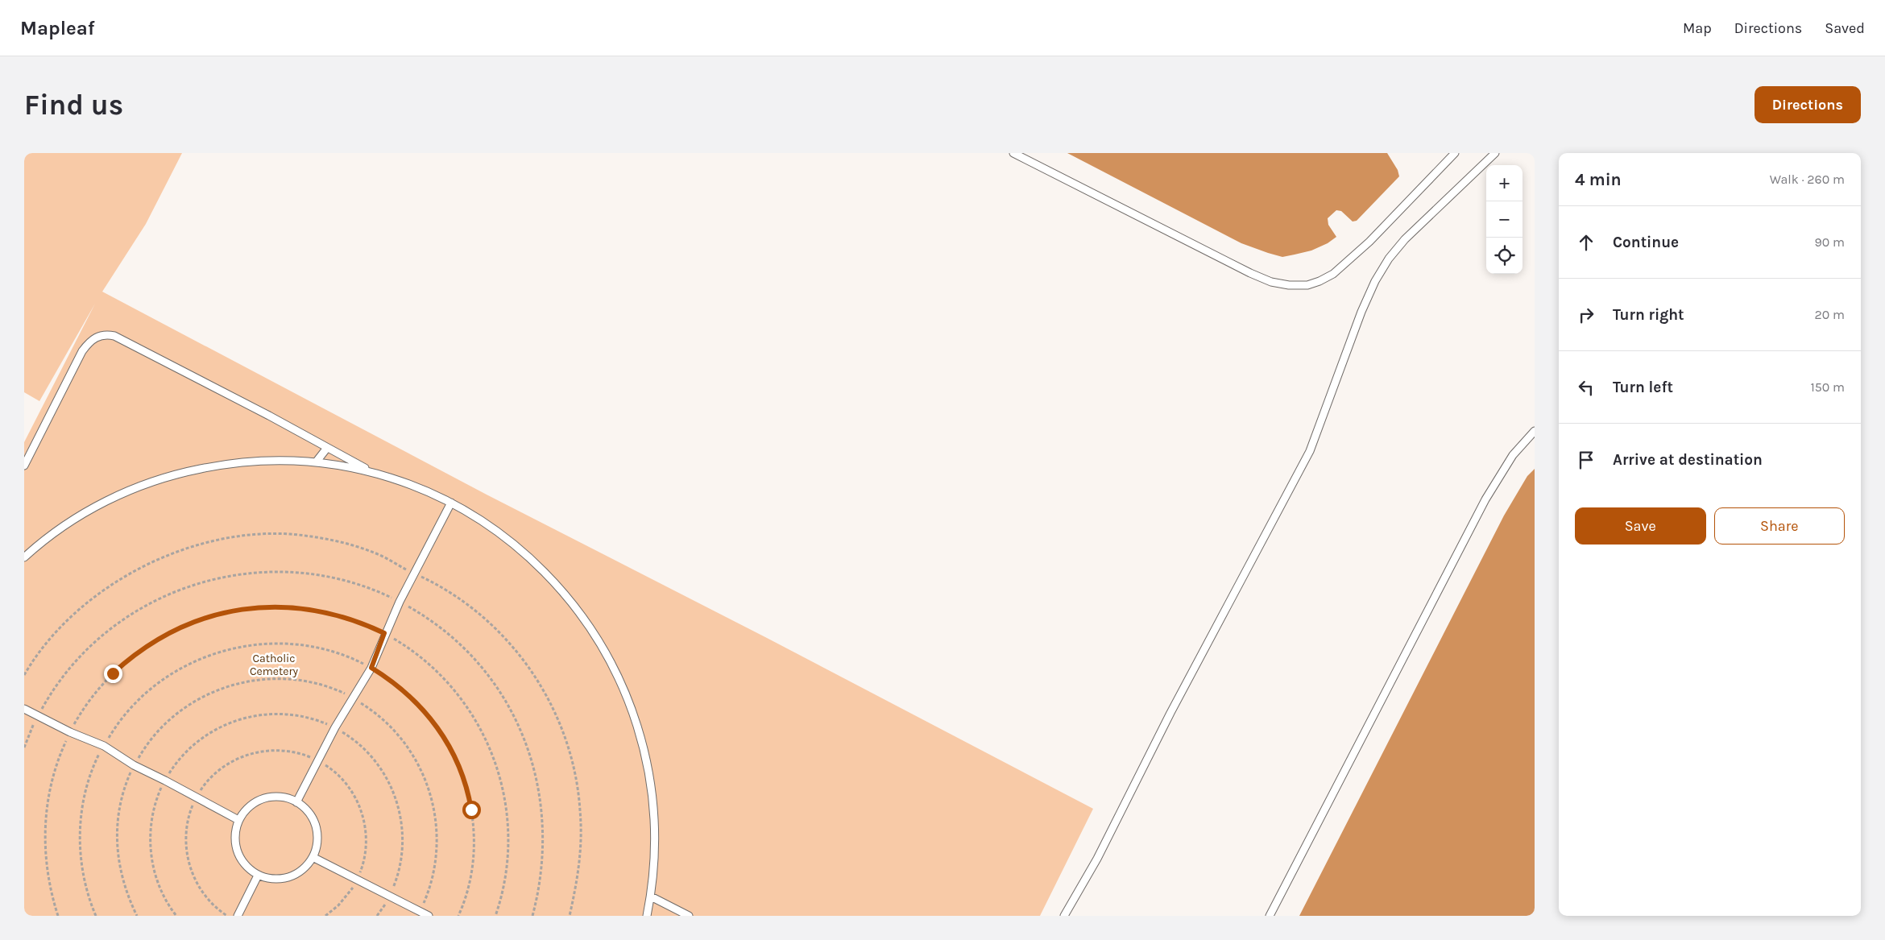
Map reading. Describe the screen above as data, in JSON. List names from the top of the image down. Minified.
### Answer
{"parks":["Catholic Cemetery"],"page":{"header":"Mapleaf","nav":["Map","Directions","Saved"],"buttons":["Directions",["Save","Share"]],"title":"Find us","heading":["4 min","Walk · 260 m"],"map_buttons":["+","−"],"list":[["Continue","90 m"],["Turn right","20 m"],["Turn left","150 m"],"Arrive at destination"]}}
